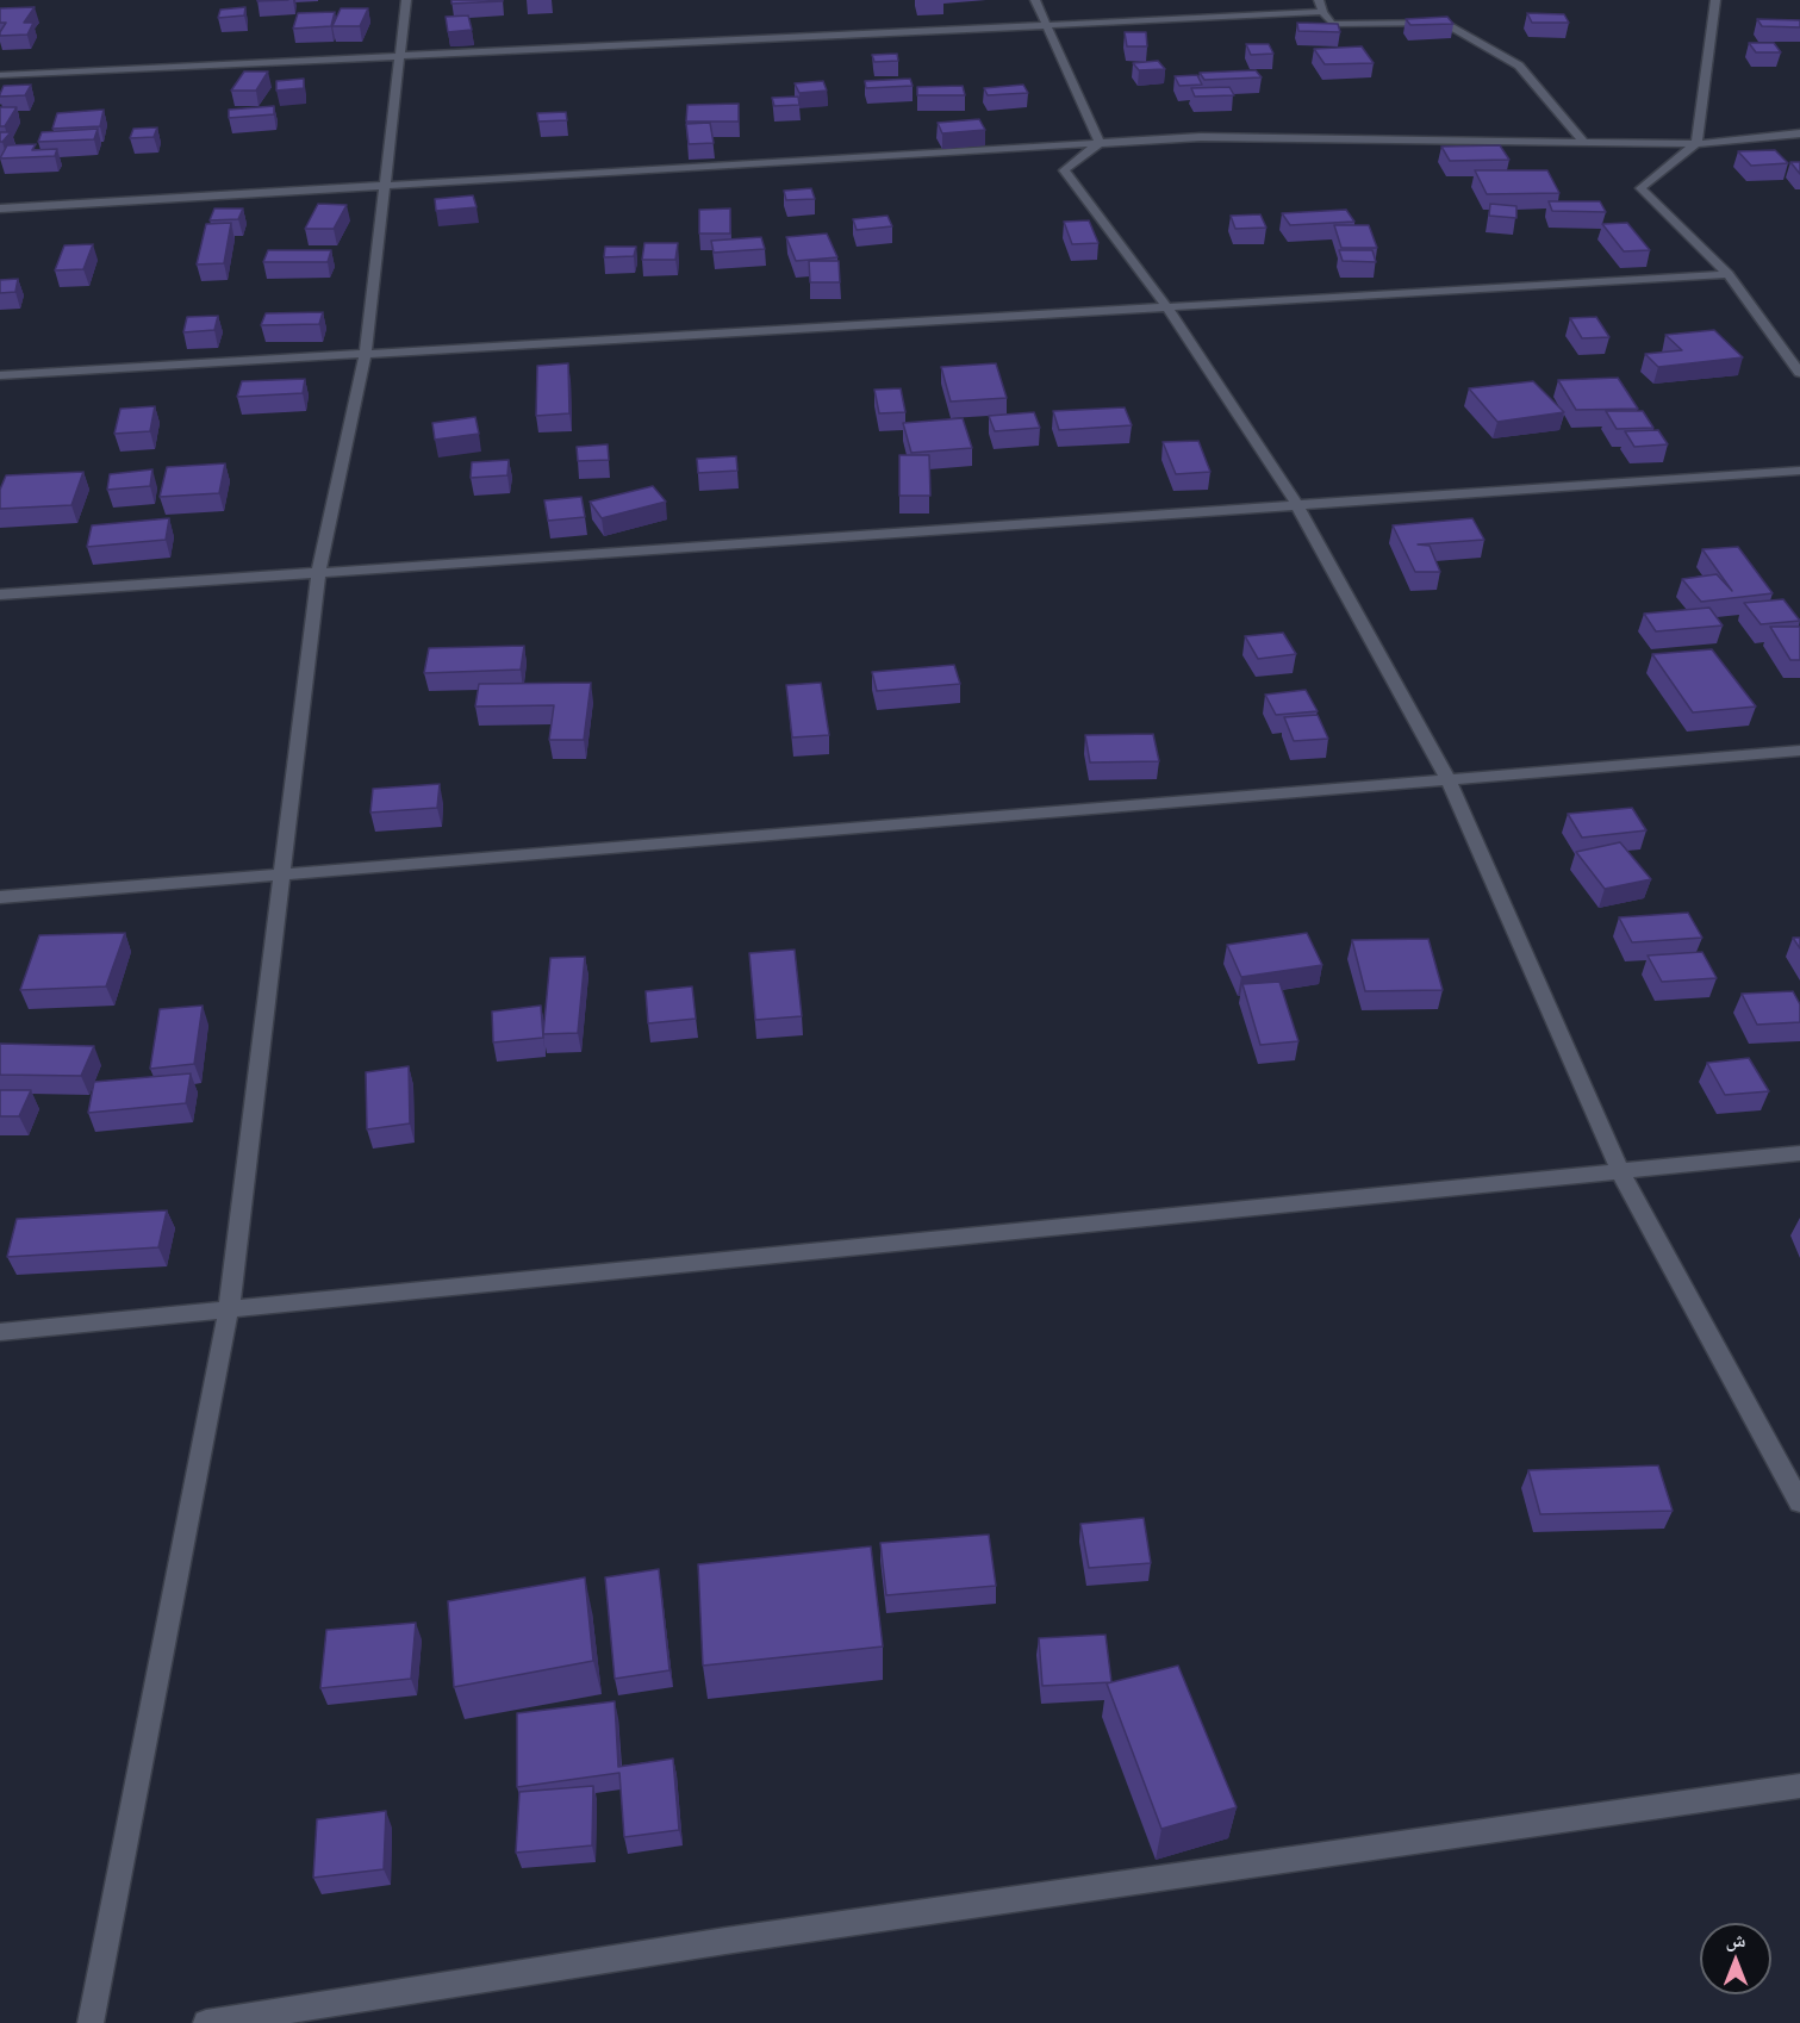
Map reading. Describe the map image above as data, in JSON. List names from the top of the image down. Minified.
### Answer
{"north":"top"}
